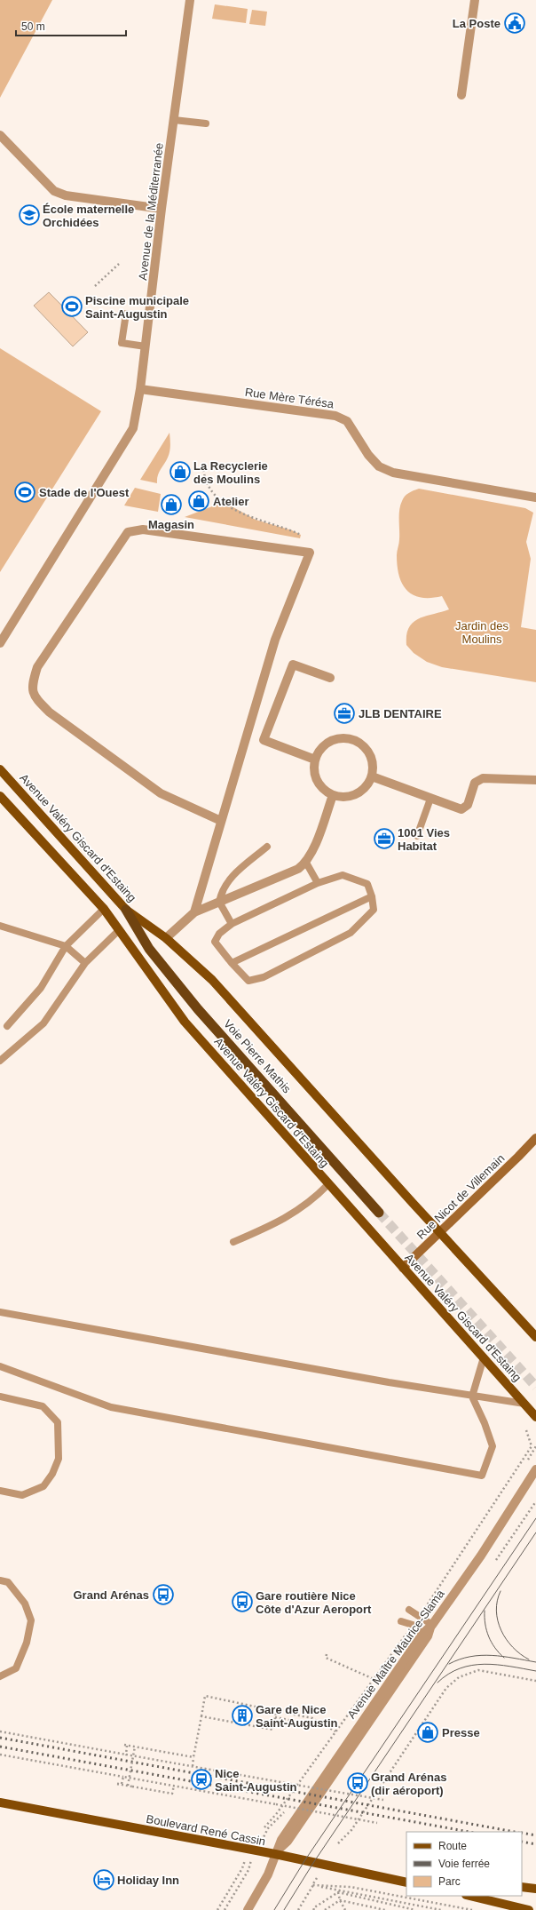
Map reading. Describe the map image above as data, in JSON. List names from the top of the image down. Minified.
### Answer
{"streets":{"highway":["Voie Pierre Mathis"],"main road":["Avenue Valéry Giscard d'Estaing","Rue Nicot de Villemain","Boulevard René Cassin"],"street":["Avenue de la Méditerranée","Rue Mère Térésa","Avenue Maître Maurice-Slama"]},"crossings":[["Avenue de la Méditerranée","Rue Mère Térésa"],["Avenue Valéry Giscard d'Estaing","Voie Pierre Mathis"],["Avenue Valéry Giscard d'Estaing","Rue Nicot de Villemain"],["Avenue Maître Maurice-Slama","Boulevard René Cassin"]],"parks":["Jardin des Moulins"],"places":{"public building":["La Poste"],"school or university":["École maternelle Orchidées"],"sports":["Piscine municipale Saint-Augustin","Stade de l'Ouest"],"shop":["La Recyclerie des Moulins","Atelier","Magasin","Presse"],"office":["JLB DENTAIRE","1001 Vies Habitat"],"bus stop":["Grand Arénas","Gare routière Nice Côte d'Azur Aeroport","Grand Arénas (dir aéroport)"],"building":["Gare de Nice Saint-Augustin"],"station":["Nice Saint-Augustin"],"hotel":["Holiday Inn"]},"legend":["Route","Voie ferrée","Parc"],"scale_bar":"50 m"}
